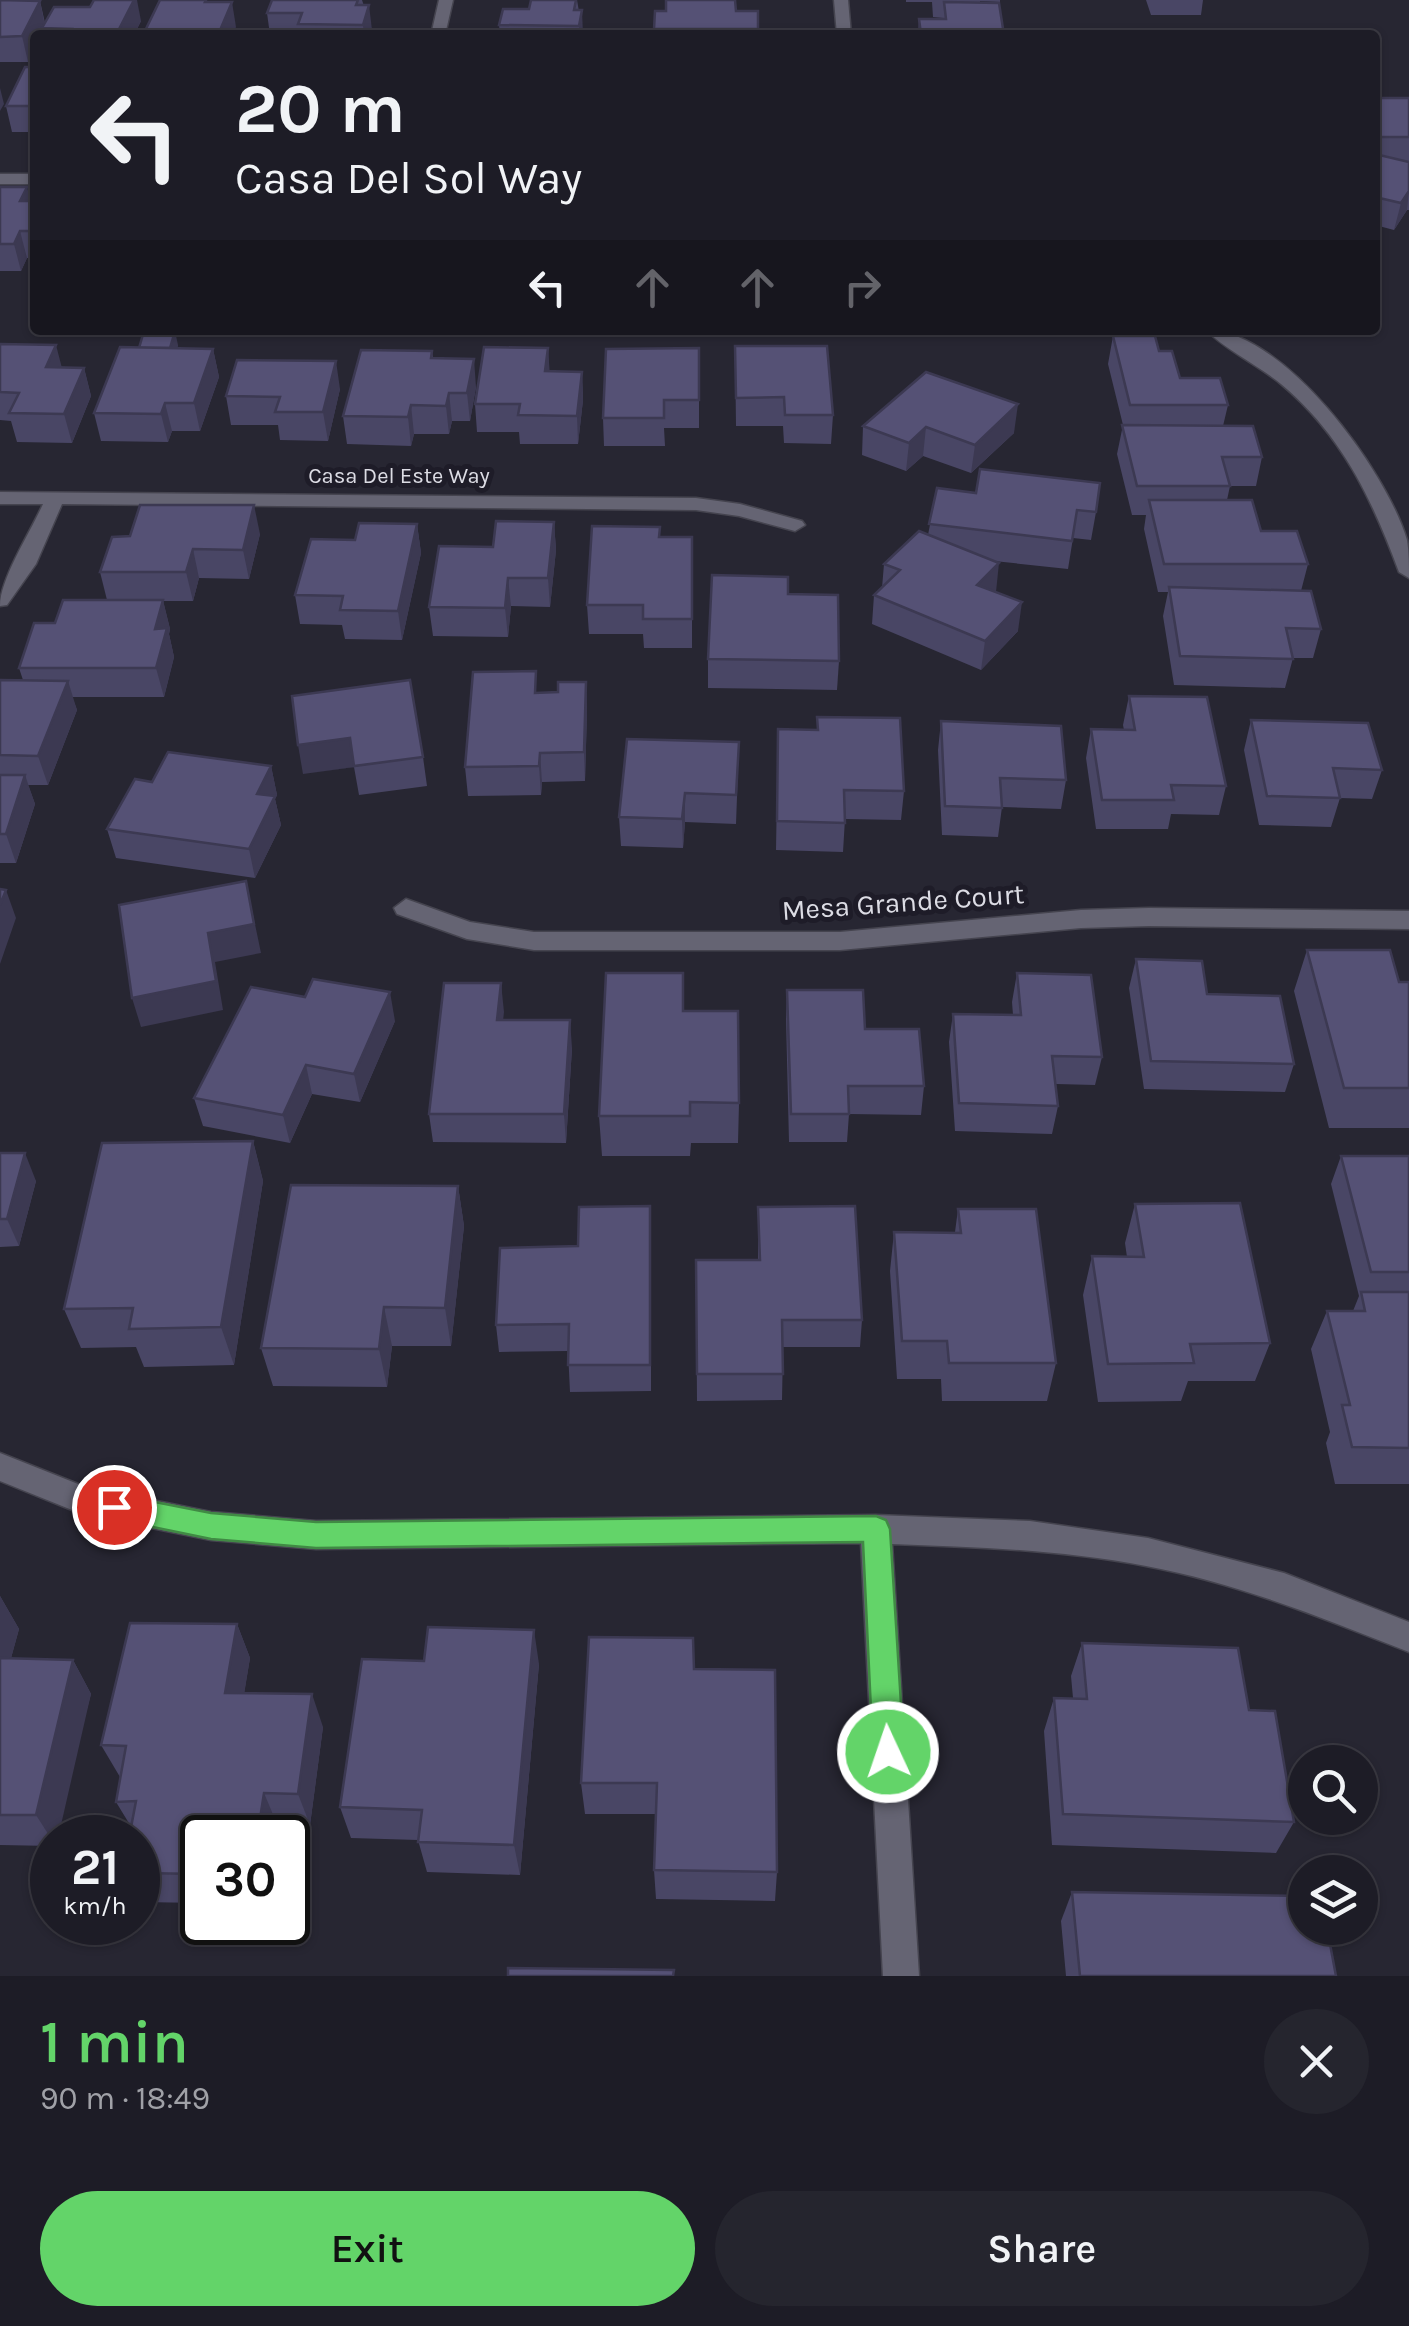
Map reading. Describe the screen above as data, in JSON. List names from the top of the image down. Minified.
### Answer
{"streets":{"street":["Casa Del Este Way","Mesa Grande Court"]},"page":{"turn":["20 m","Casa Del Sol Way"],"speed":"21 km/h","limit":"30","heading":["1 min","90 m · 18:49"],"buttons":["Exit","Share"]}}
